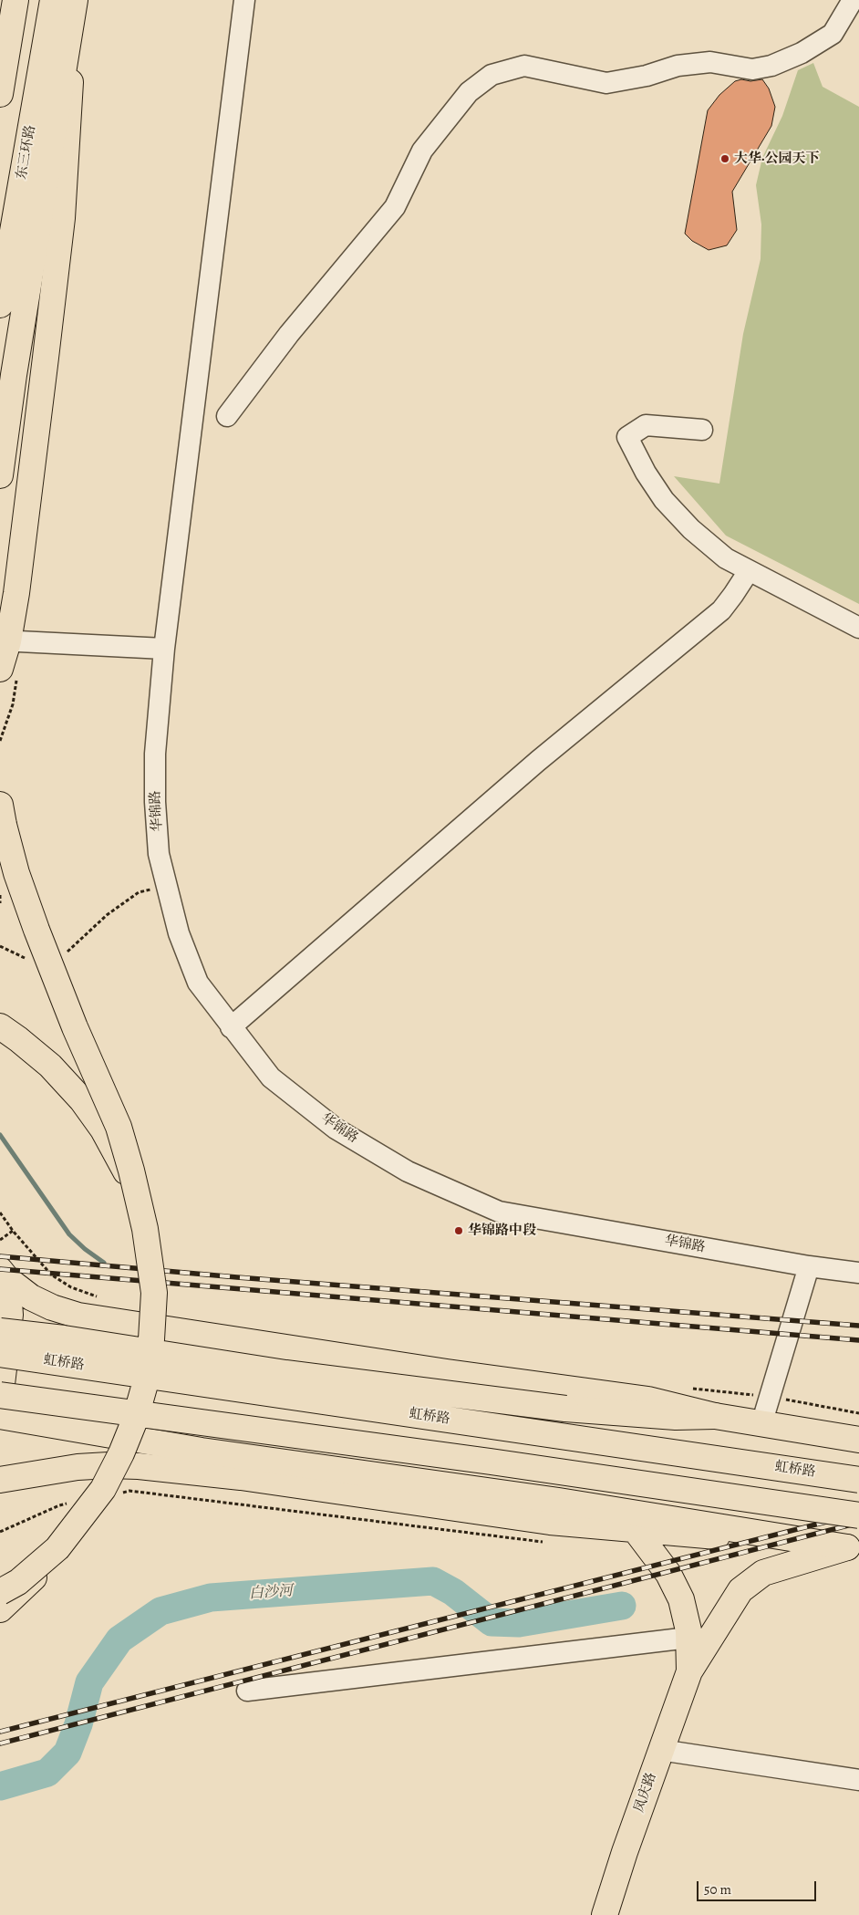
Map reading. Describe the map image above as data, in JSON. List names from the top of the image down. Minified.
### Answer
{"streets":{"main road":["东三环路","虹桥路","凤庆路"],"street":["华锦路"]},"water":["白沙河"],"places":["大华·公园天下","华锦路中段"],"scale_bar":"50 m"}
